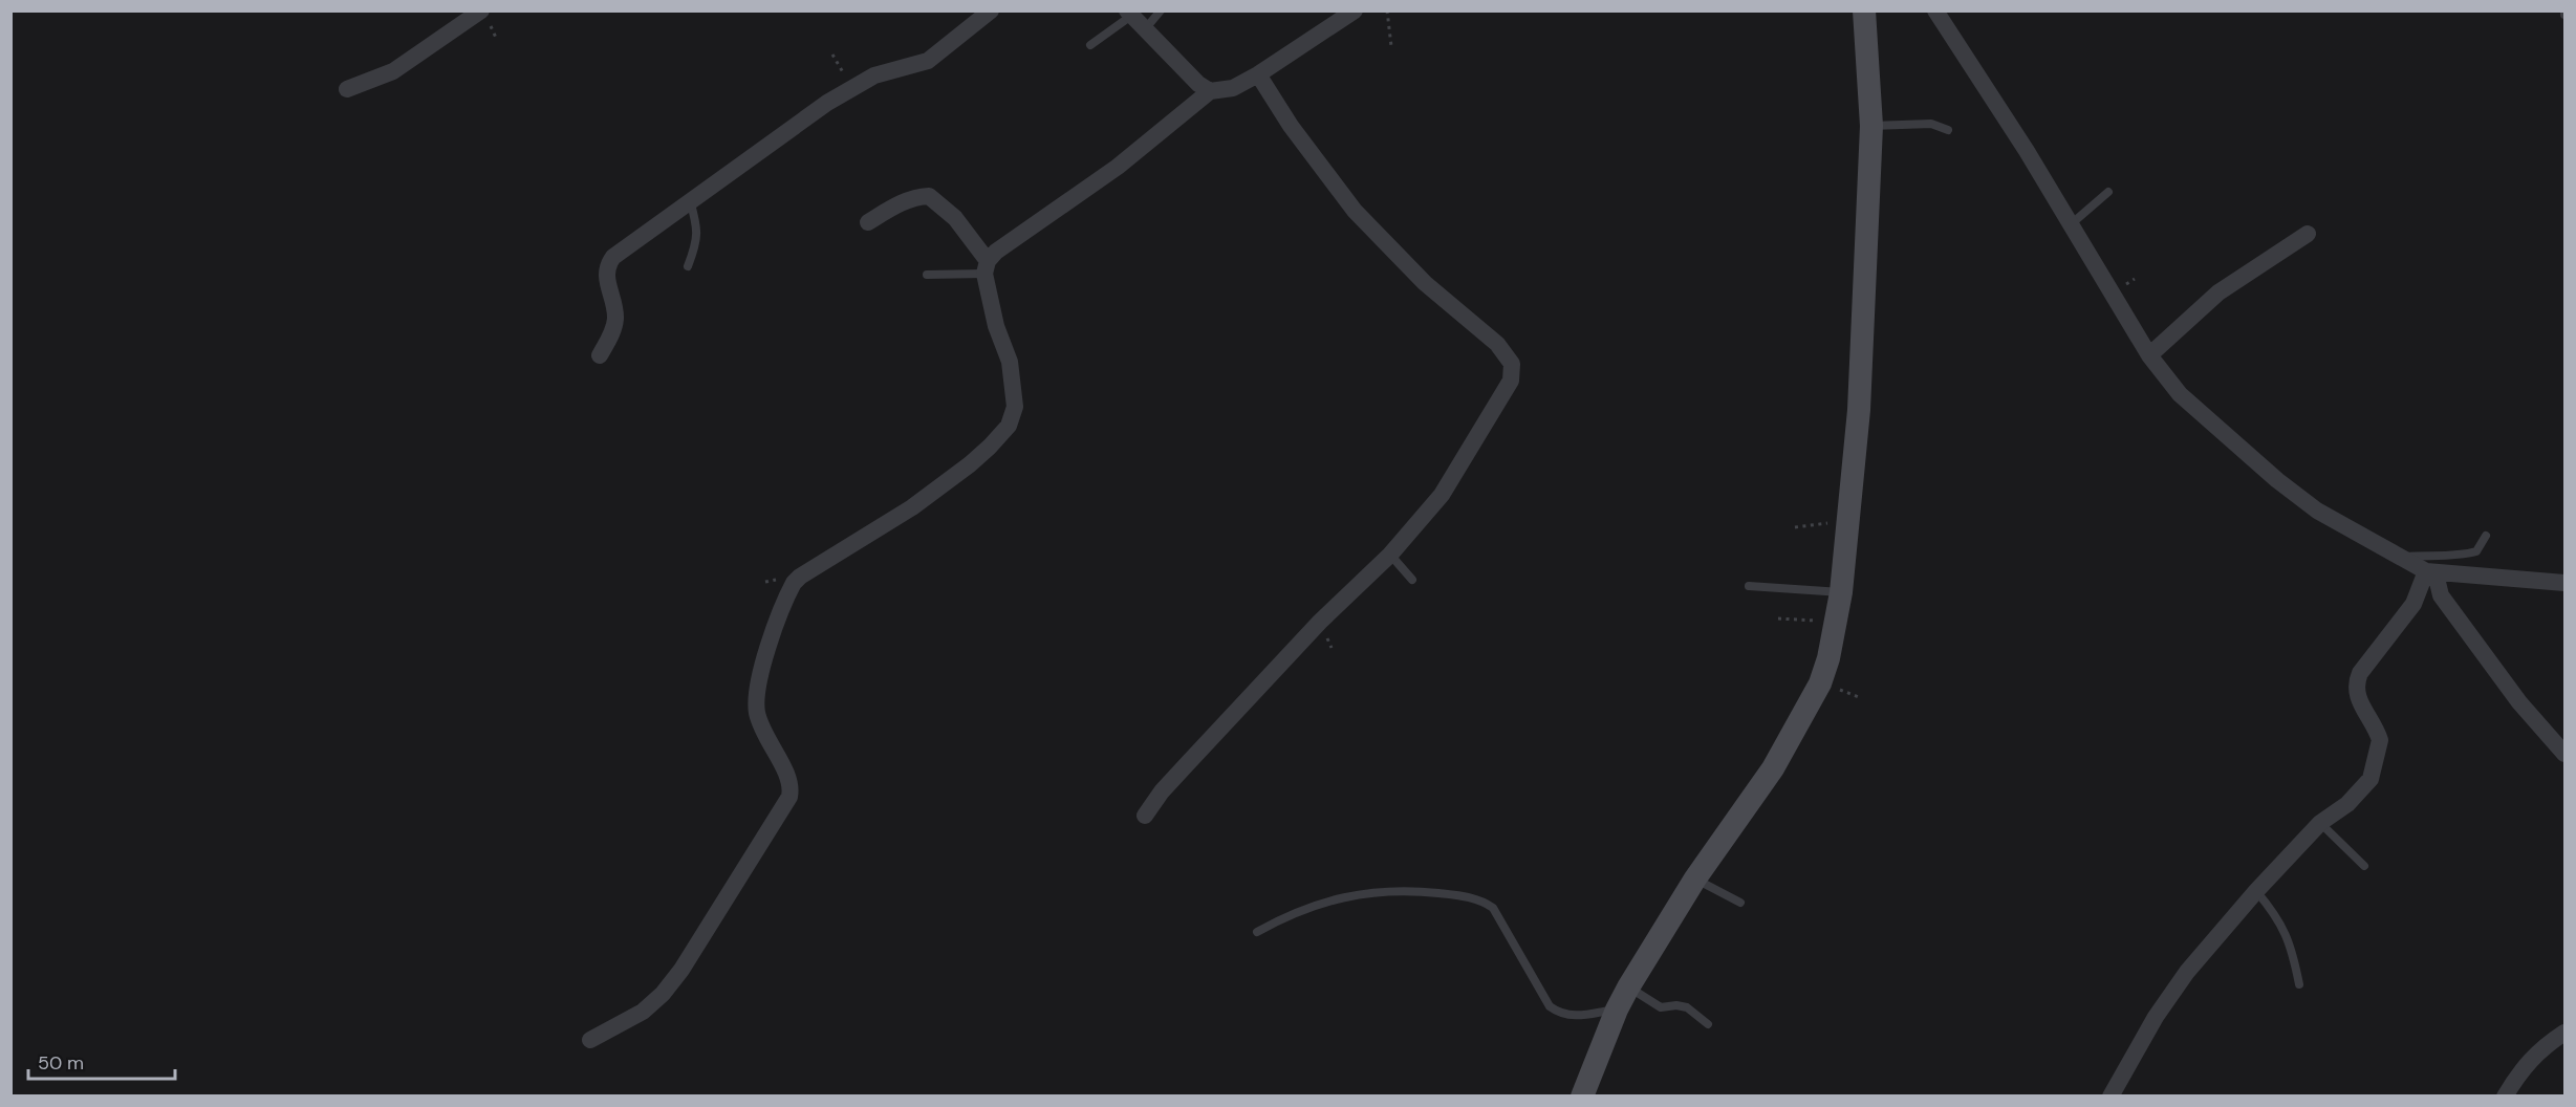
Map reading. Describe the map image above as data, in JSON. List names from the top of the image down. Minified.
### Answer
{"scale_bar":"50 m"}
